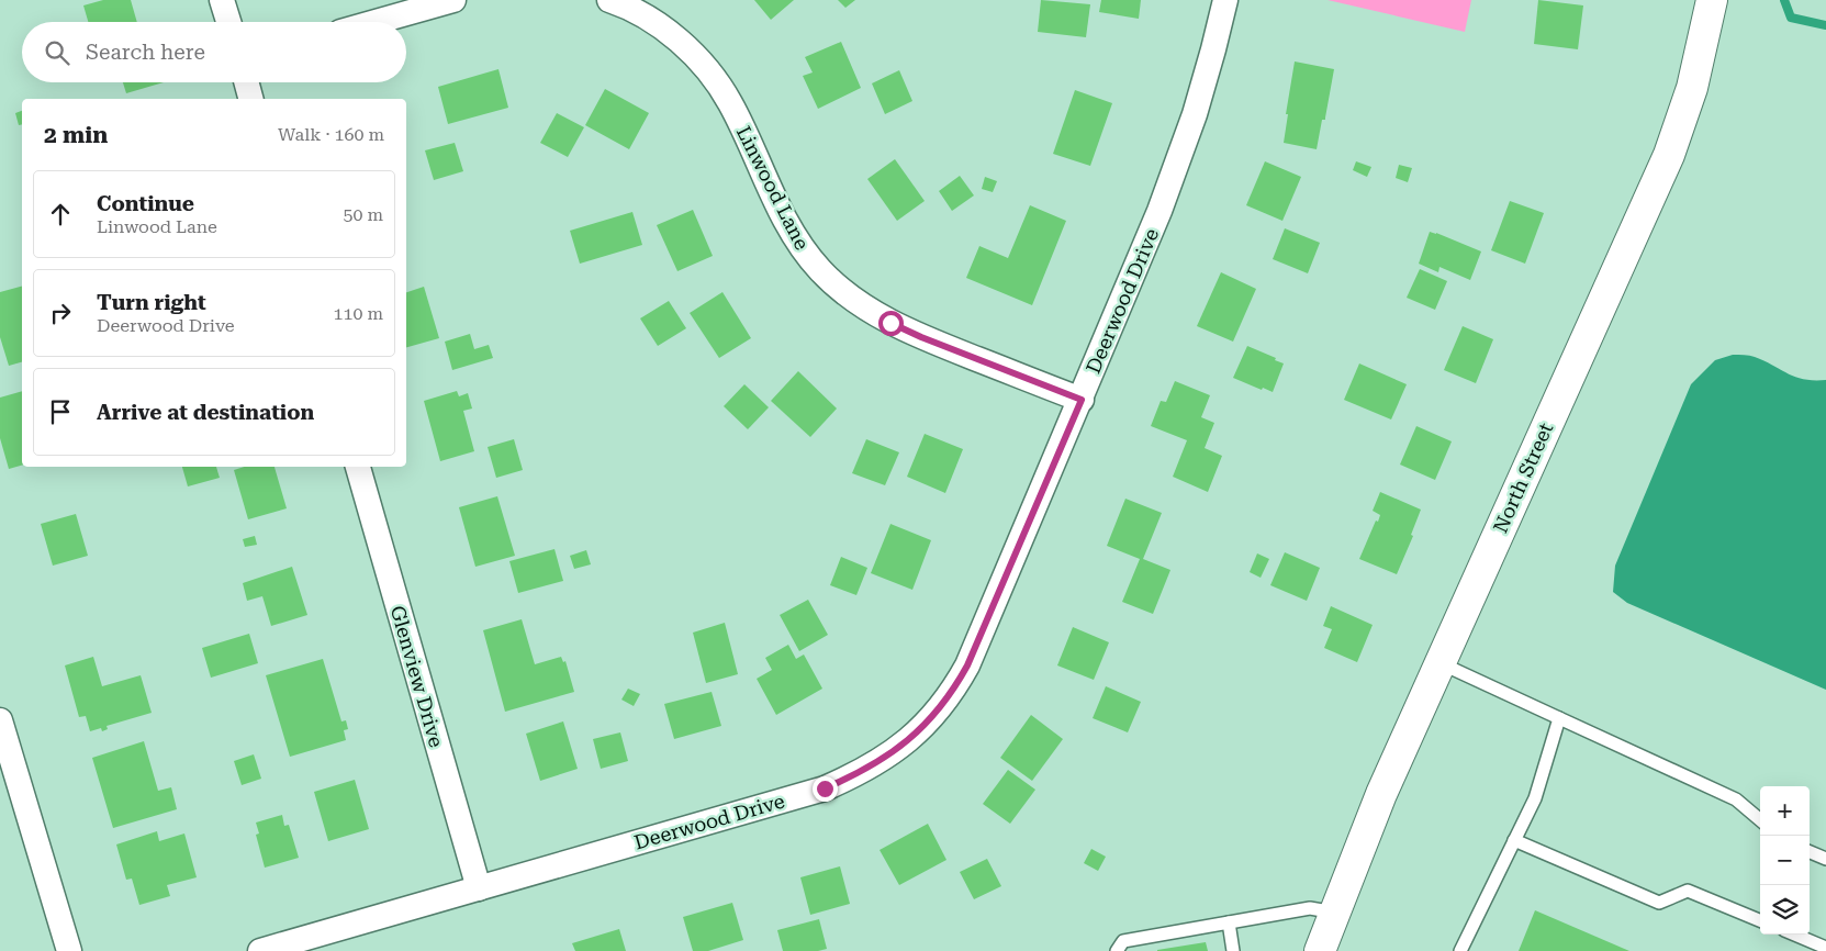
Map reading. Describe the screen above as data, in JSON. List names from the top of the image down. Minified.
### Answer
{"streets":{"street":["Linwood Lane","Deerwood Drive","North Street","Glenview Drive"]},"crossings":[["Linwood Lane","Deerwood Drive"],["Deerwood Drive","Glenview Drive"]],"page":{"search":"Search here","heading":["2 min","Walk · 160 m"],"list":[["Continue","Linwood Lane","50 m"],["Turn right","Deerwood Drive","110 m"],"Arrive at destination"],"map_buttons":["+","−"]}}
